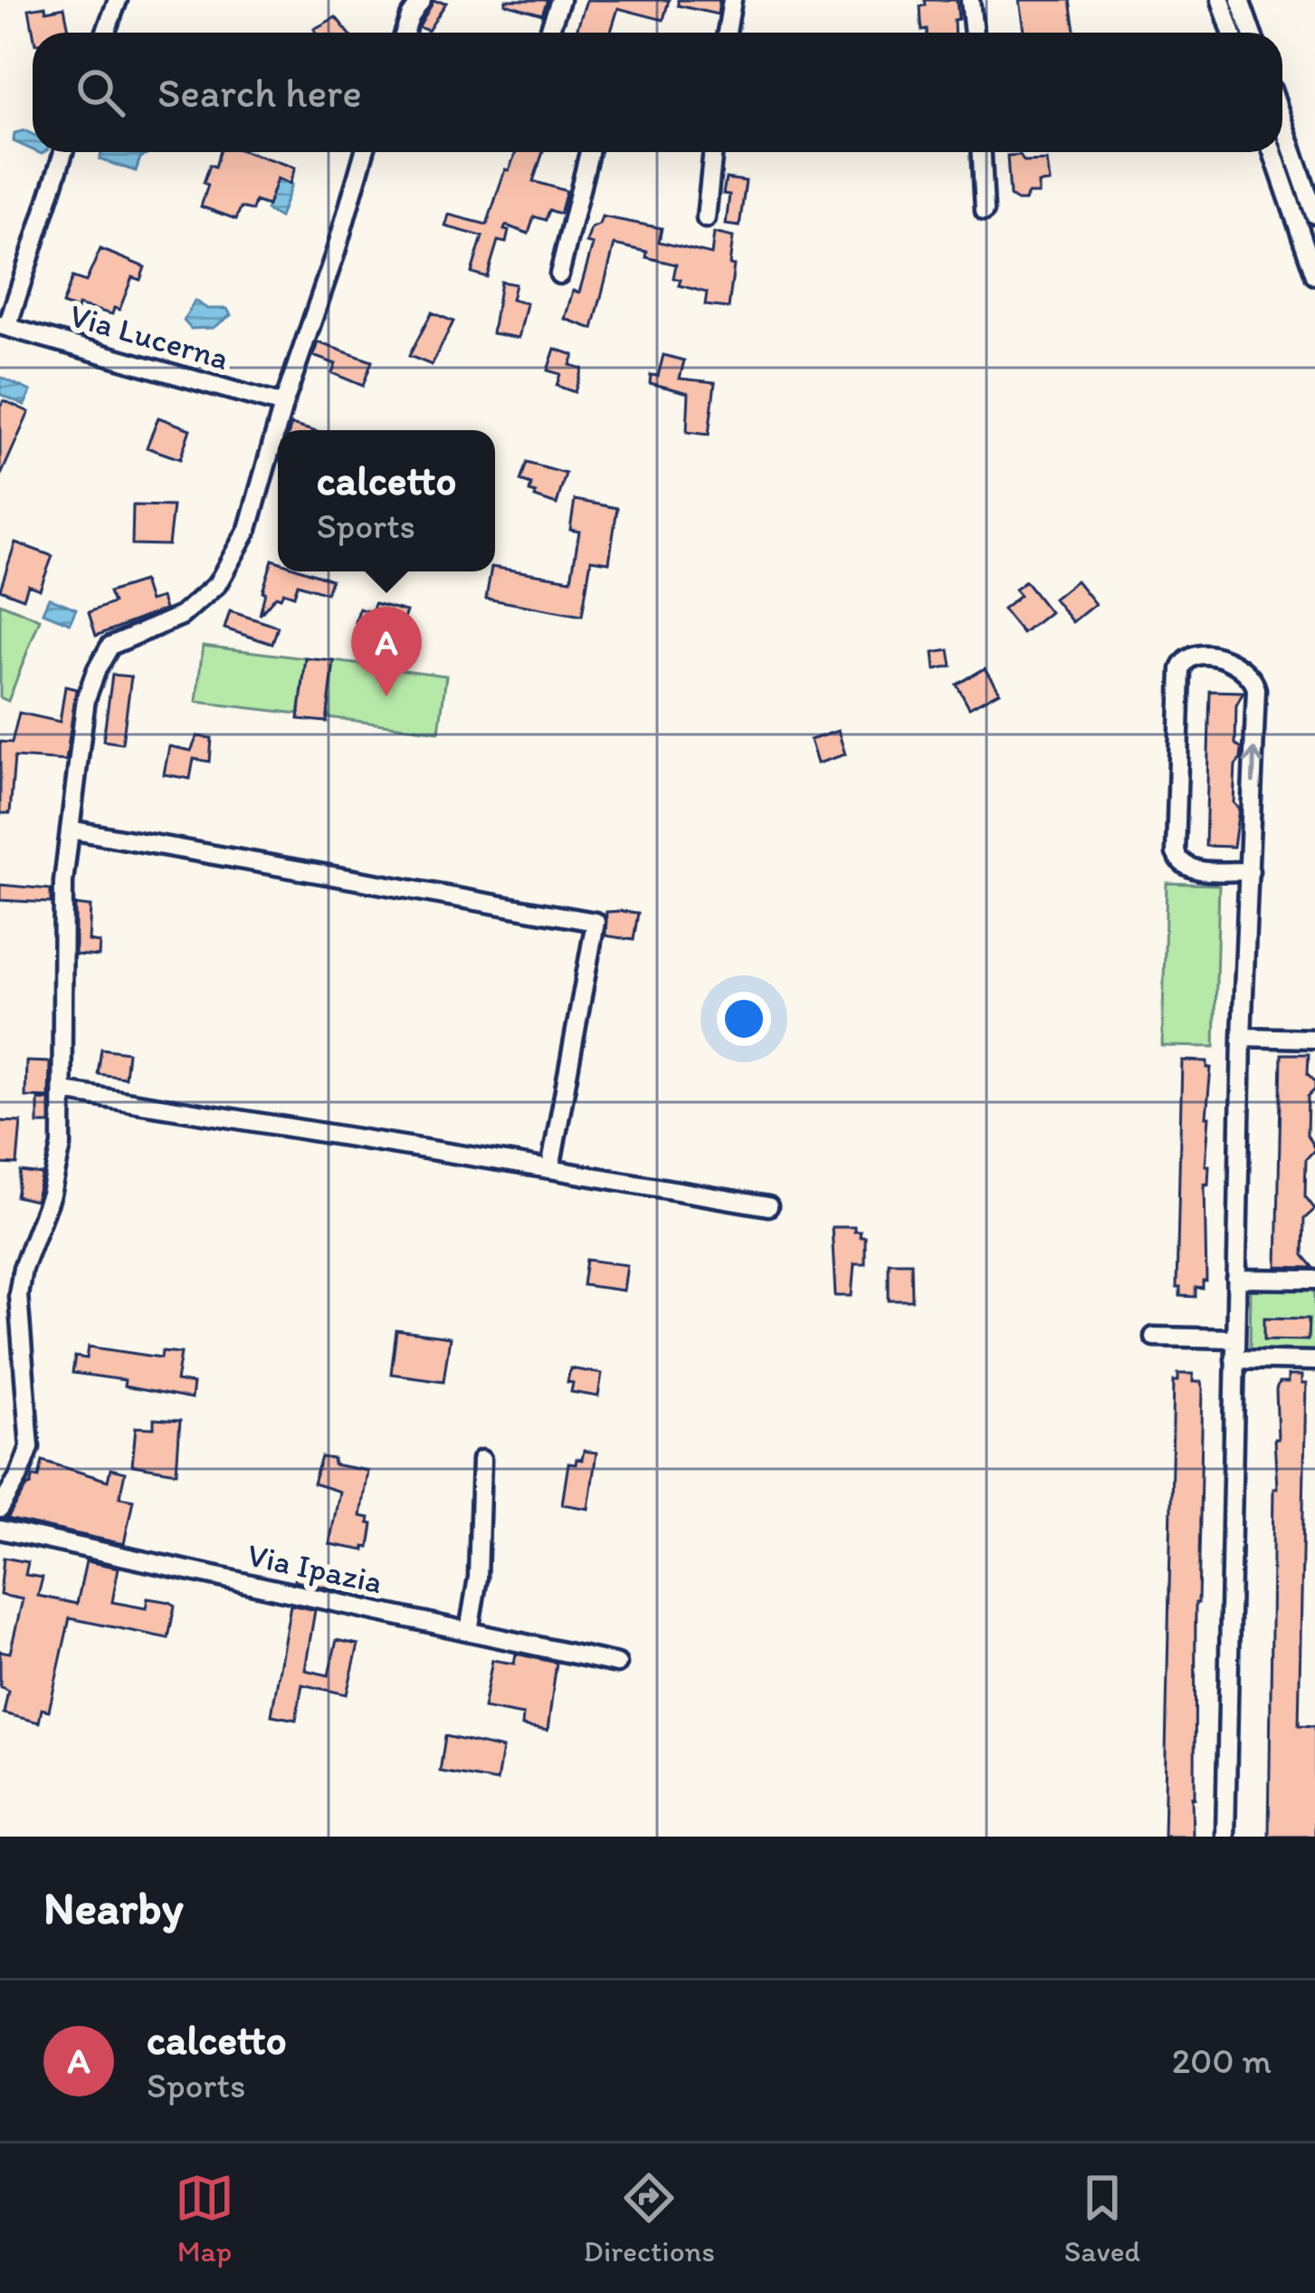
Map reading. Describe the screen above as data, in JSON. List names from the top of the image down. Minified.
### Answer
{"streets":{"street":["Via Lucerna","Via Ipazia"]},"page":{"search":"Search here","popup":["calcetto","Sports"],"pins":"A","heading":"Nearby","list":[{"mark":"A","name":"calcetto","note":"Sports","value":"200 m"}],"nav":["Map","Directions","Saved"]}}
